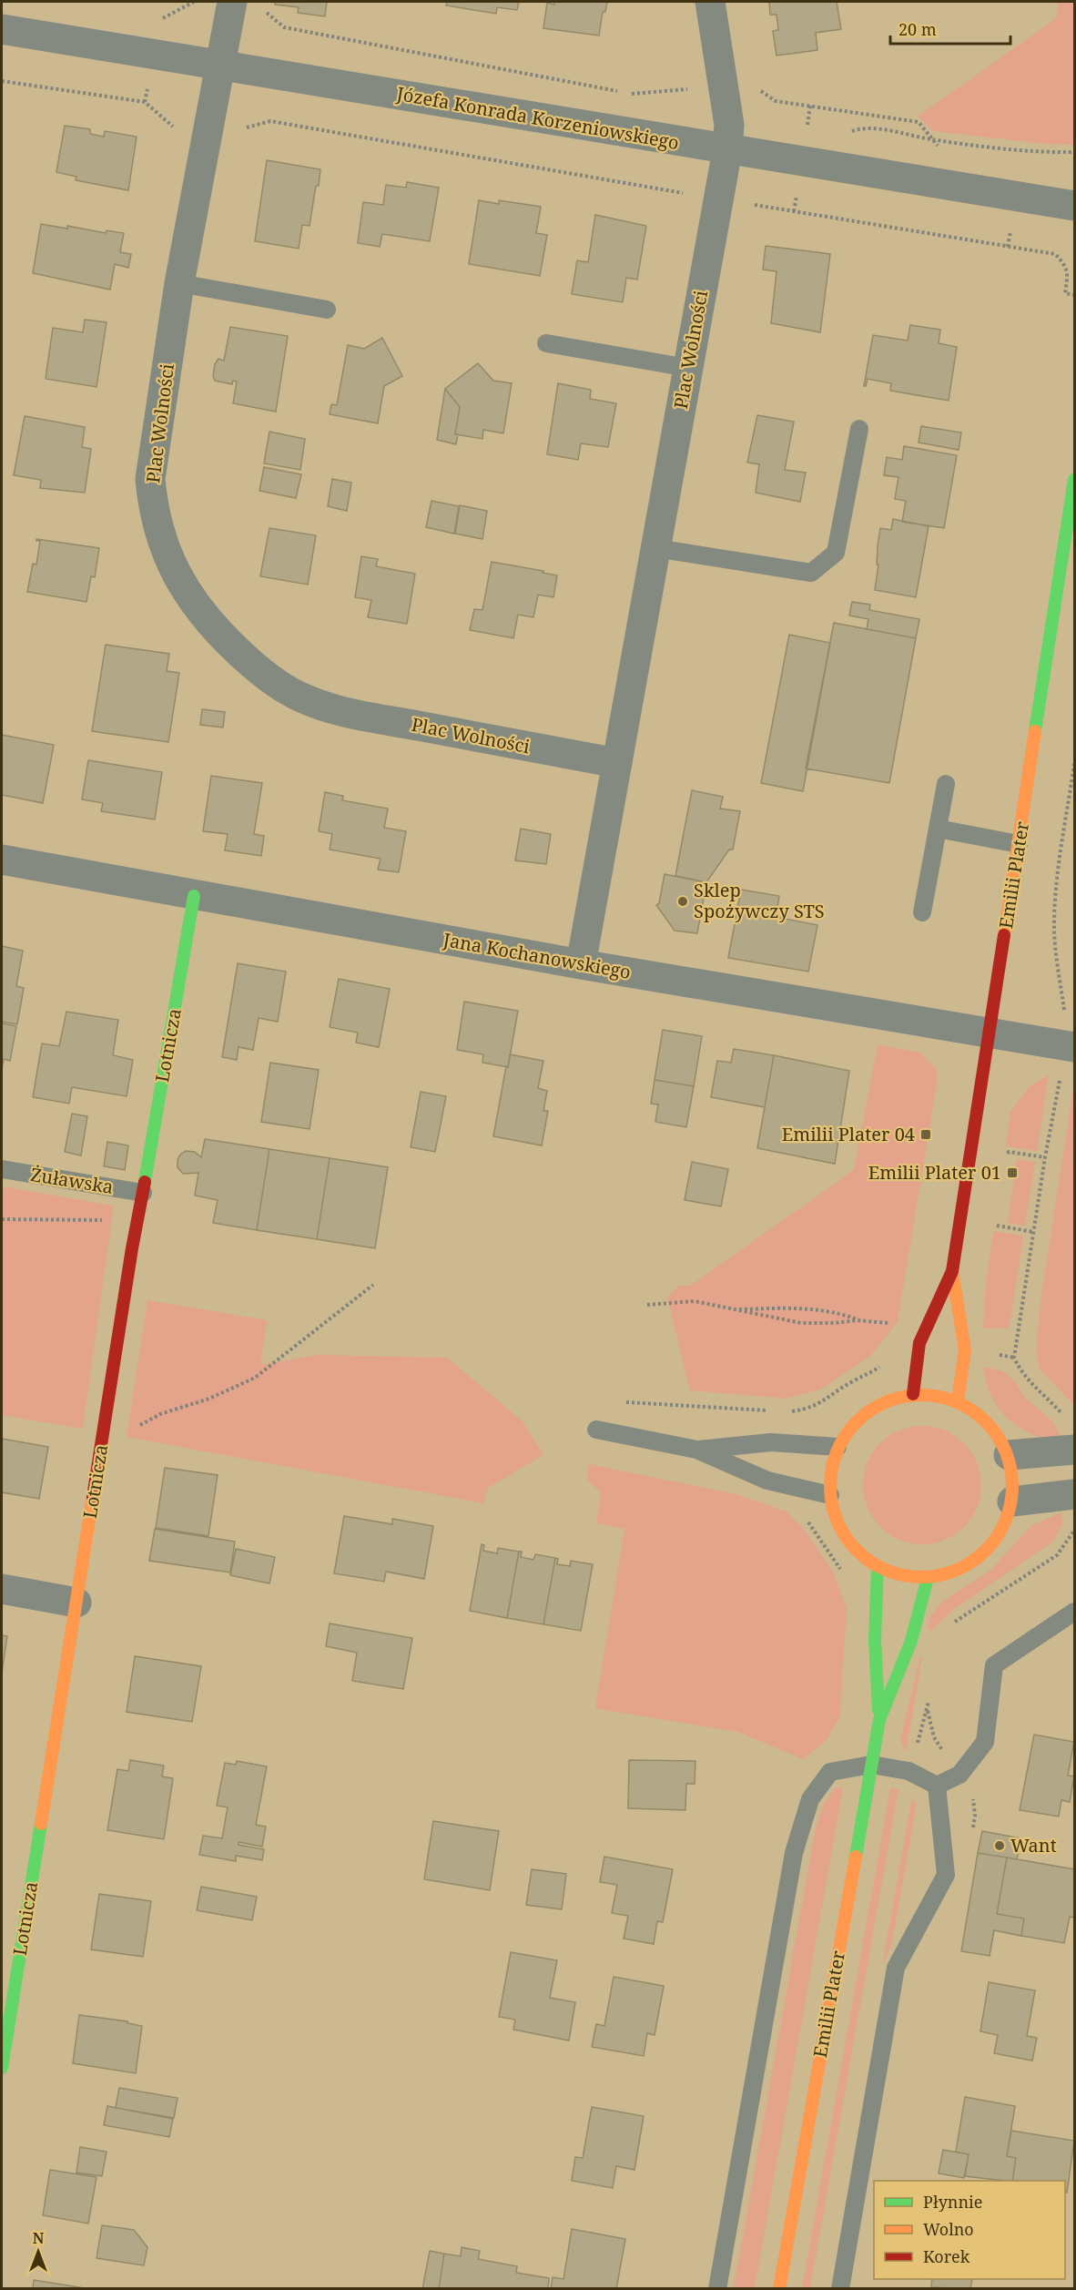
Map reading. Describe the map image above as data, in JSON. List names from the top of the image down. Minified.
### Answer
{"streets":{"street":["Józefa Konrada Korzeniowskiego","Plac Wolności","Emilii Plater","Jana Kochanowskiego","Lotnicza"],"lane":["Żuławska"]},"crossings":[["Józefa Konrada Korzeniowskiego","Plac Wolności"],["Plac Wolności","Jana Kochanowskiego"],["Emilii Plater","Jana Kochanowskiego"],["Jana Kochanowskiego","Lotnicza"],["Lotnicza","Żuławska"]],"places":{"other":["Sklep Spożywczy STS","Want"],"transit":["Emilii Plater 04","Emilii Plater 01"]},"legend":["Płynnie","Wolno","Korek"],"scale_bar":"20 m","north":"top"}
